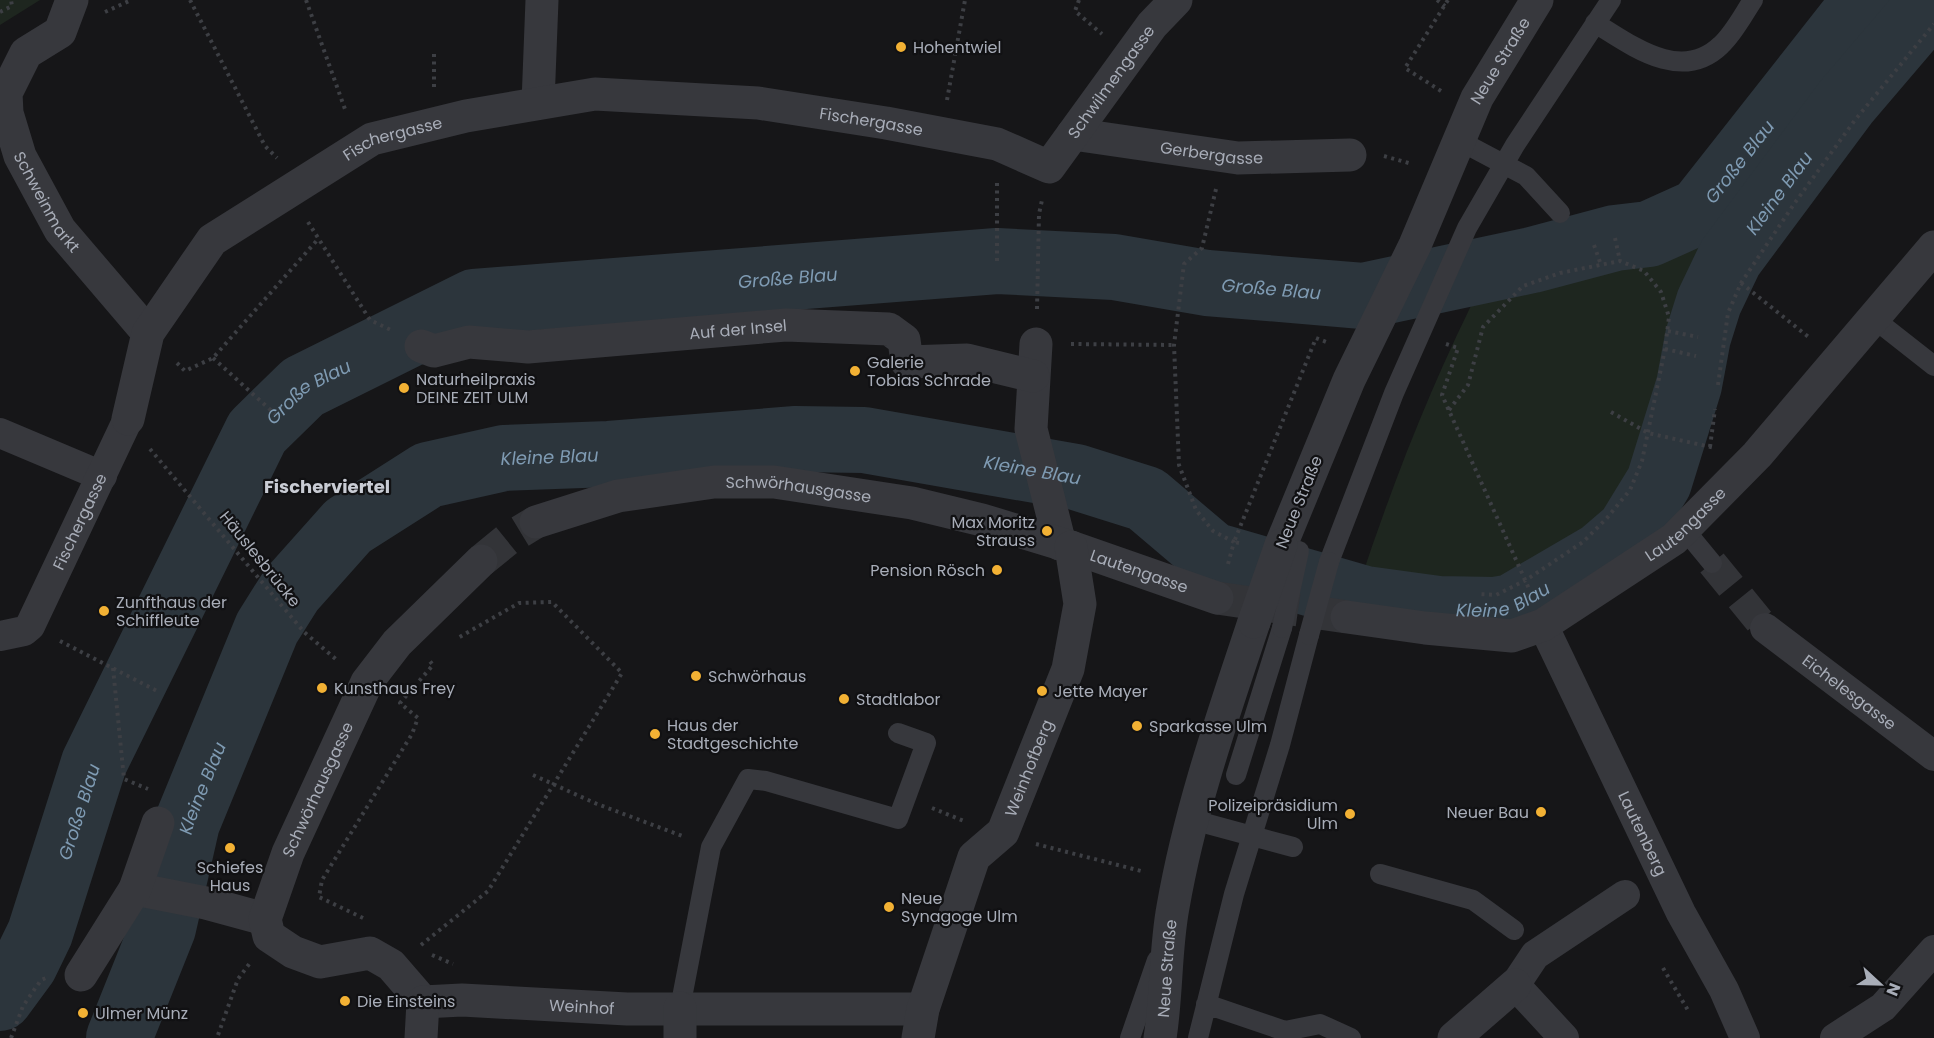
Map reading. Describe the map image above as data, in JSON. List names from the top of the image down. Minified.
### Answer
{"streets":{"street":["Neue Straße","Schwilmengasse","Fischergasse","Gerbergasse","Schweinmarkt","Auf der Insel","Schwörhausgasse","Lautengasse","Eichelesgasse","Weinhofberg","Lautenberg","Weinhof"],"path":["Häuslesbrücke"]},"crossings":[["Schwilmengasse","Fischergasse"],["Schwilmengasse","Gerbergasse"],["Fischergasse","Schweinmarkt"],["Fischergasse","Häuslesbrücke"],["Auf der Insel","Weinhofberg"],["Schwörhausgasse","Lautengasse"],["Schwörhausgasse","Häuslesbrücke"],["Schwörhausgasse","Weinhofberg"],["Lautengasse","Weinhofberg"],["Lautengasse","Lautenberg"],["Weinhofberg","Weinhof"]],"districts":["Fischerviertel"],"water":["Große Blau","Kleine Blau"],"places":["Hohentwiel","Galerie Tobias Schrade","Naturheilpraxis DEINE ZEIT ULM","Max Moritz Strauss","Pension Rösch","Zunfthaus der Schiffleute","Schwörhaus","Kunsthaus Frey","Jette Mayer","Stadtlabor","Sparkasse Ulm","Haus der Stadtgeschichte","Neuer Bau","Polizeipräsidium Ulm","Schiefes Haus","Neue Synagoge Ulm","Die Einsteins","Ulmer Münz"],"north":"right"}
